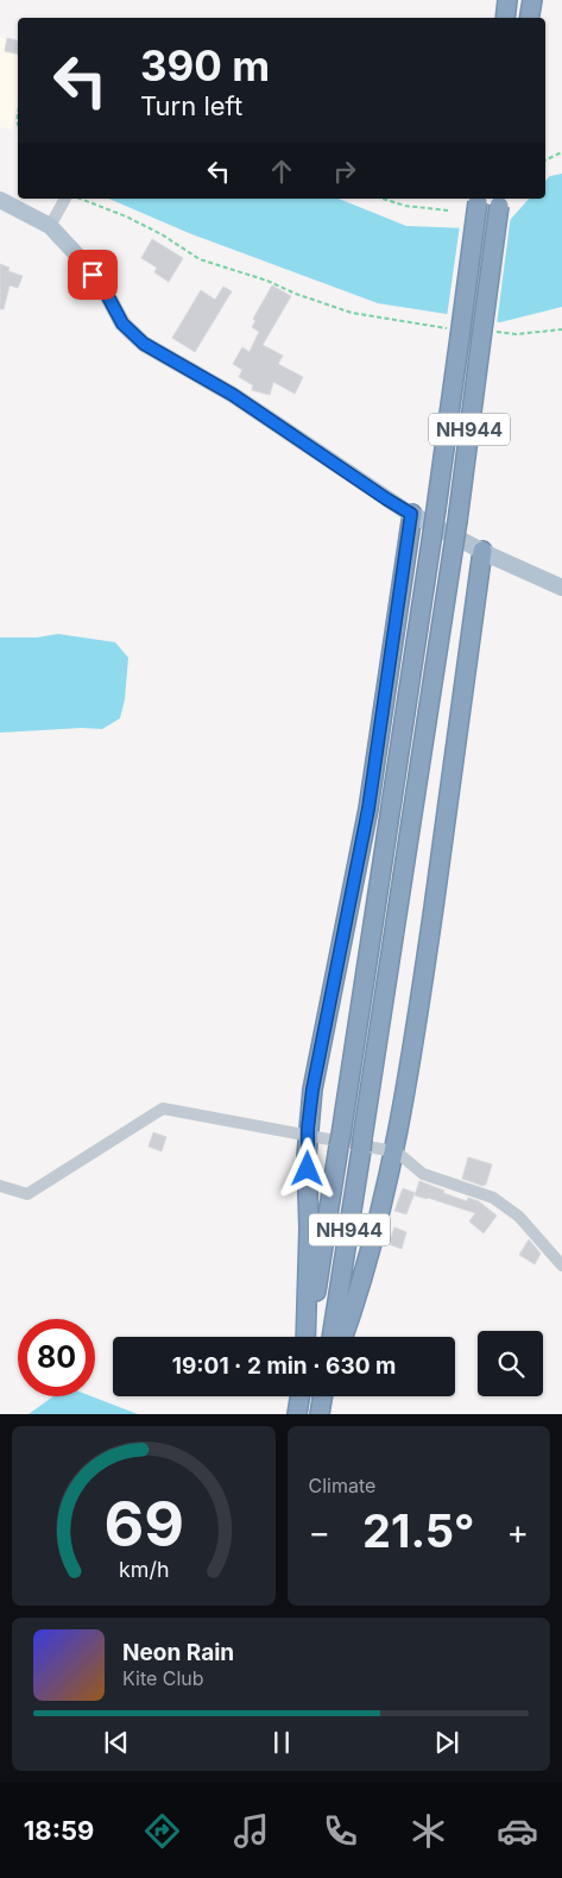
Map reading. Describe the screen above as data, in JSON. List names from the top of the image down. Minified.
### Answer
{"streets":{"highway":["NH944"]},"page":{"turn":["390 m","Turn left"],"limit":"80","trip":"19:01 · 2 min · 630 m","tile":"Climate","heat":["−","21.5°","+"],"song":["Neon Rain","Kite Club"],"tabs":"18:59","gauge":["69","km/h"]}}
